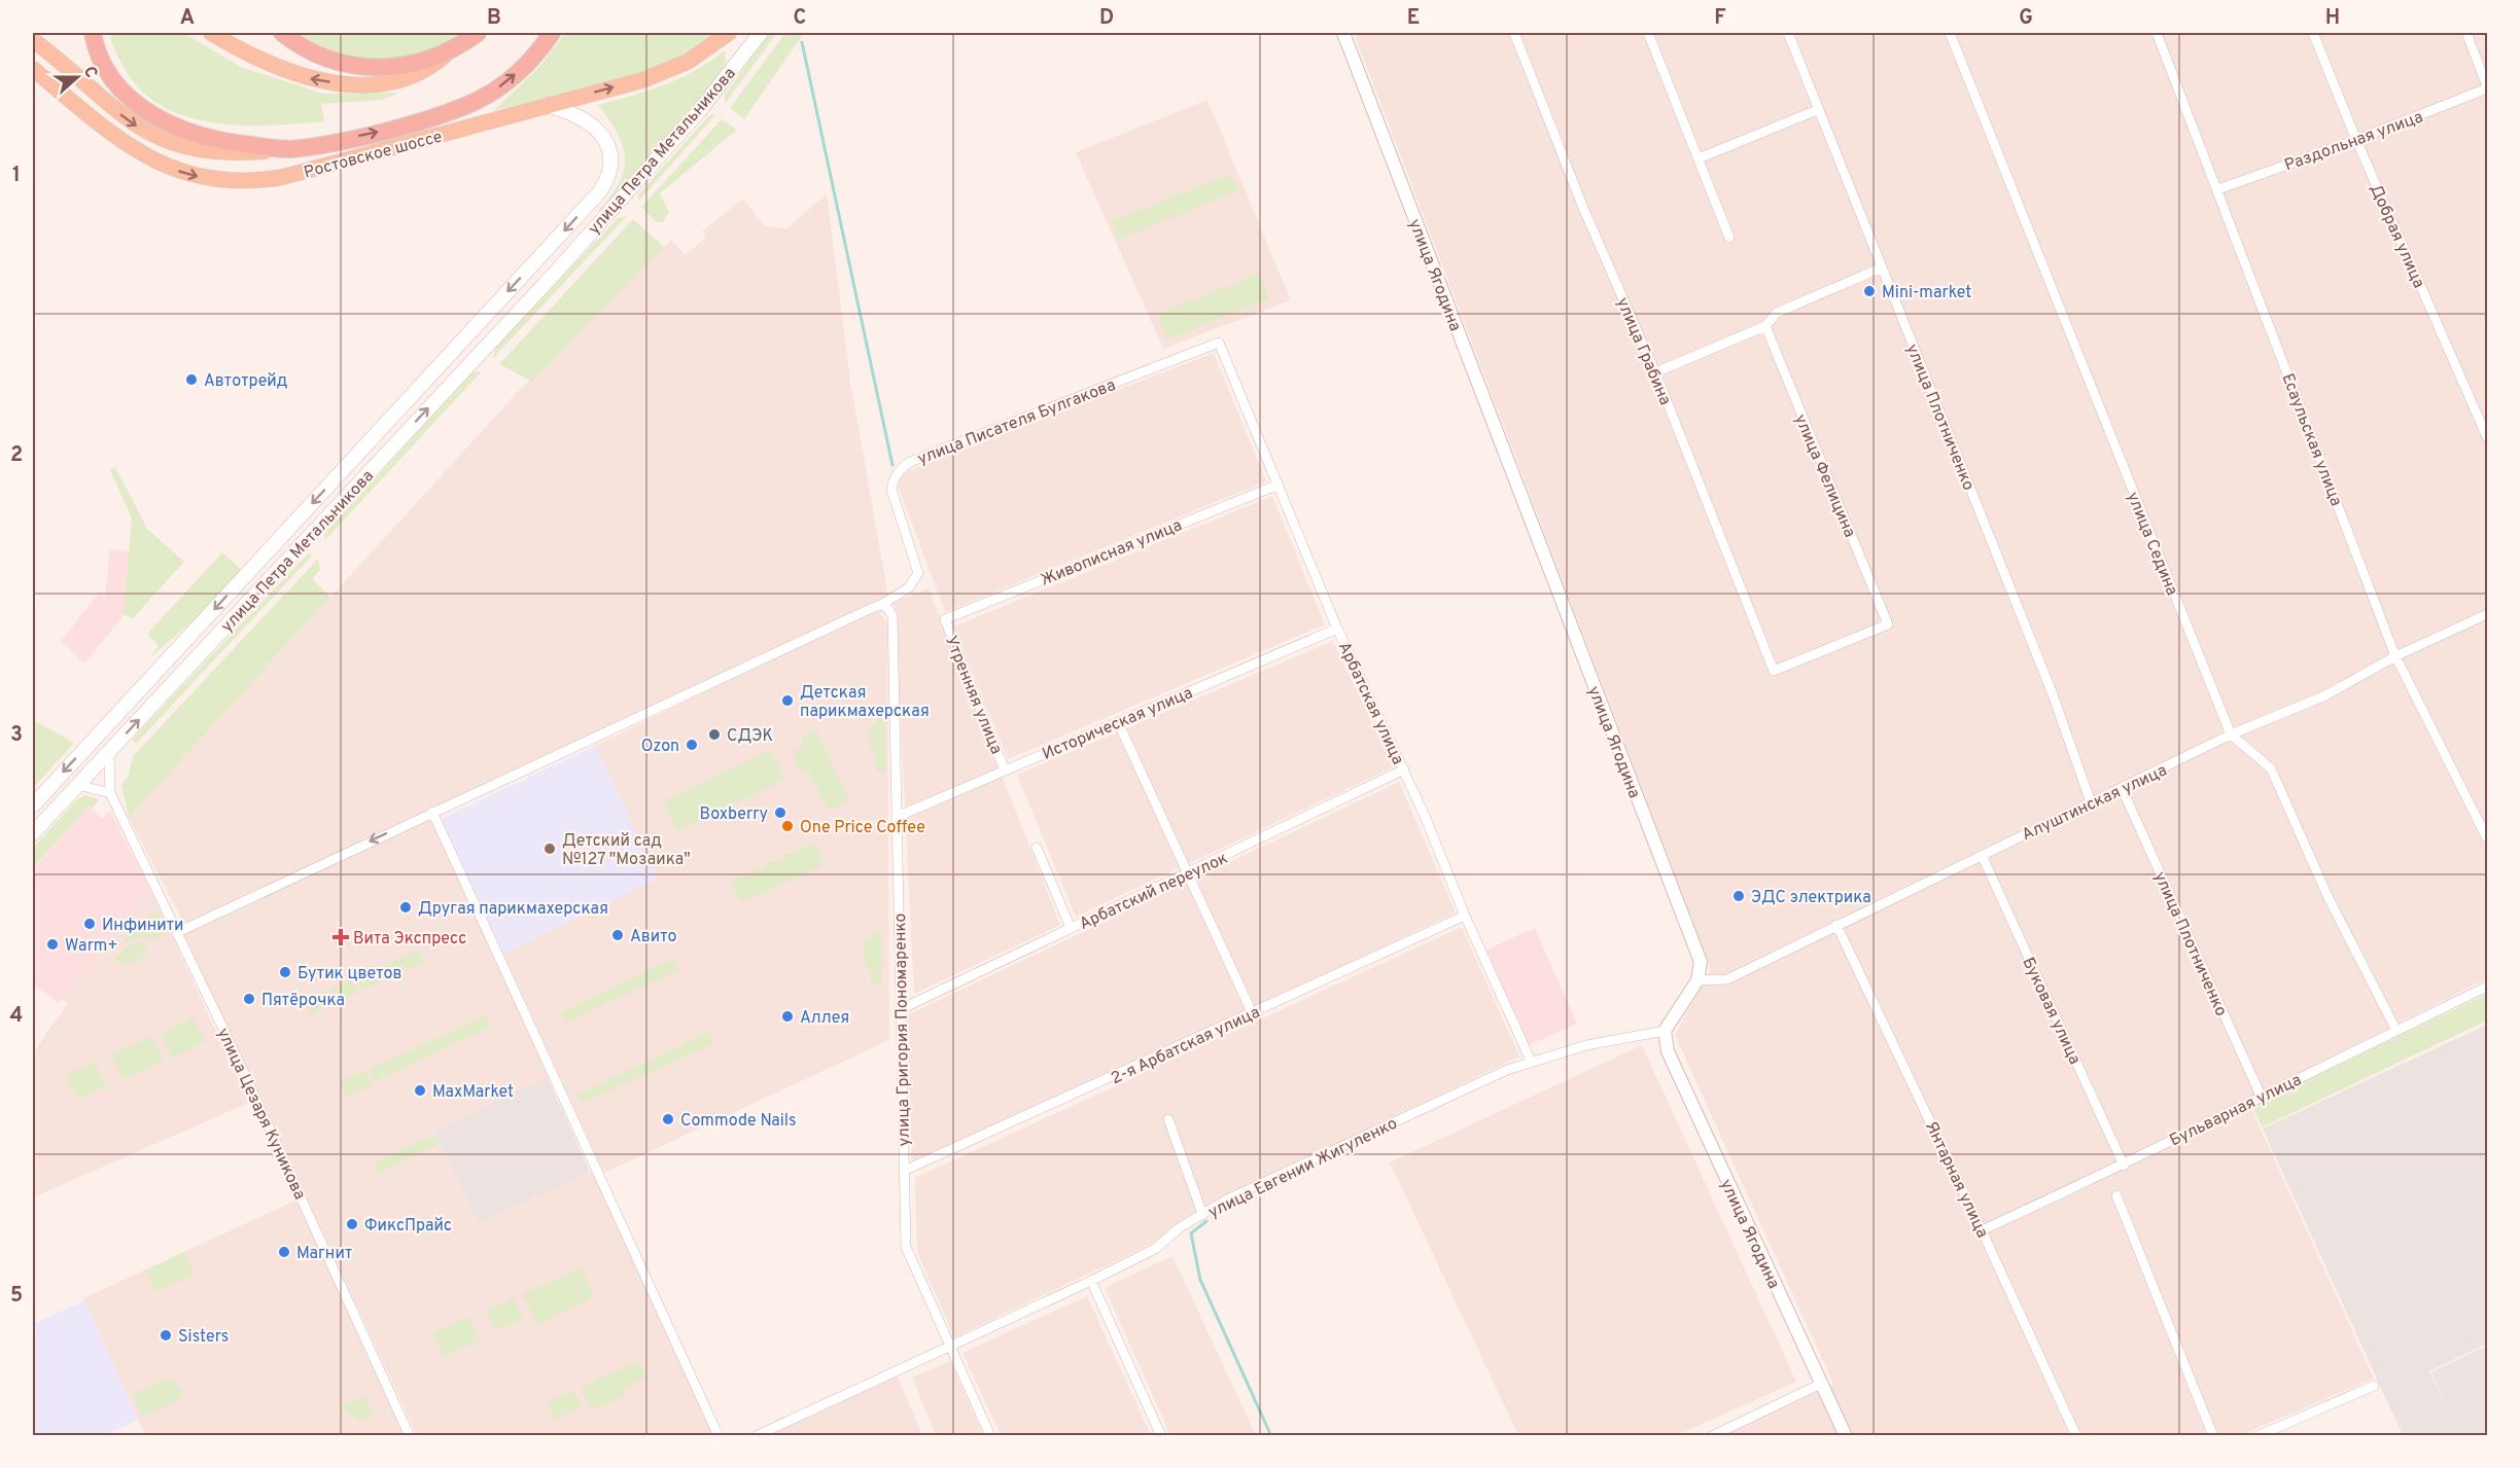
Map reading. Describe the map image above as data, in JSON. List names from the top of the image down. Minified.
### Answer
{"streets":{"main road":["улица Петра Метальникова","Ростовское шоссе"],"street":["Раздольная улица","Добрая улица","улица Ягодина","улица Грабина","улица Плотниченко","улица Писателя Булгакова","Есаульская улица","улица Фелицина","улица Седина","Живописная улица","Утренняя улица","Арбатская улица","Историческая улица","Алуштинская улица","Арбатский переулок","Буковая улица","улица Григория Пономаренко","2-я Арбатская улица","Бульварная улица","улица Цезаря Куникова","улица Евгении Жигуленко","Янтарная улица"]},"crossings":[["Раздольная улица","Добрая улица"],["Раздольная улица","Есаульская улица"],["улица Петра Метальникова","Ростовское шоссе"],["улица Ягодина","Алуштинская улица"],["улица Ягодина","улица Евгении Жигуленко"],["улица Грабина","улица Фелицина"],["улица Плотниченко","Алуштинская улица"],["улица Плотниченко","Бульварная улица"],["улица Писателя Булгакова","Арбатская улица"],["улица Писателя Булгакова","улица Григория Пономаренко"],["Есаульская улица","Алуштинская улица"],["улица Седина","Алуштинская улица"],["улица Седина","Бульварная улица"],["Живописная улица","Утренняя улица"],["Живописная улица","Арбатская улица"],["Утренняя улица","Историческая улица"],["Арбатская улица","Историческая улица"],["Арбатская улица","Арбатский переулок"],["Арбатская улица","2-я Арбатская улица"],["Арбатская улица","улица Евгении Жигуленко"],["Историческая улица","улица Григория Пономаренко"],["Алуштинская улица","Буковая улица"],["Алуштинская улица","Янтарная улица"],["Арбатский переулок","улица Григория Пономаренко"],["Буковая улица","Бульварная улица"],["улица Григория Пономаренко","2-я Арбатская улица"],["улица Григория Пономаренко","улица Евгении Жигуленко"],["Бульварная улица","Янтарная улица"]],"places":{"other":["Mini-market","Автотрейд","Детская парикмахерская","СДЭК","Ozon","Boxberry","One Price Coffee","Детский сад №127 \"Мозаика\"","ЭДС электрика","Другая парикмахерская","Инфинити","Авито","Warm+","Бутик цветов","Пятёрочка","Аллея","MaxMarket","Commode Nails","ФиксПрайс","Магнит","Sisters"],"health":["Вита Экспресс"]},"north":"right","grid":{"columns":["A","B","C","D","E","F","G","H"],"rows":["1","2","3","4","5"]}}
